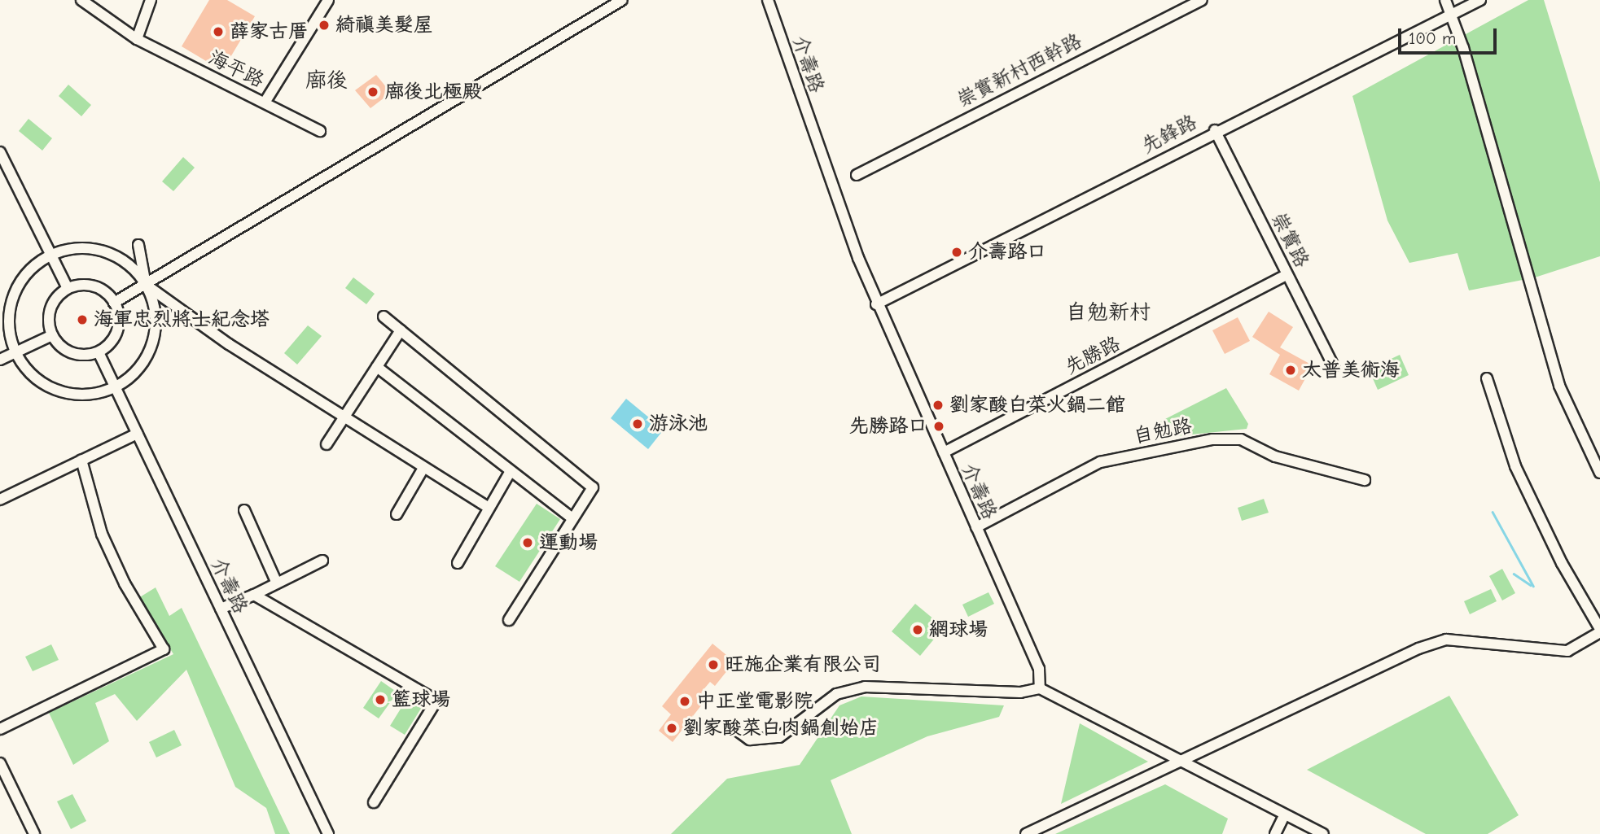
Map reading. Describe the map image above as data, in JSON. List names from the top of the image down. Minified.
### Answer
{"streets":{"street":["介壽路","海平路","崇實新村西幹路","先鋒路","崇實路","先勝路","自勉路"]},"crossings":[["介壽路","先鋒路"],["介壽路","先勝路"],["介壽路","自勉路"],["先鋒路","崇實路"],["崇實路","先勝路"]],"districts":["廍後","自勉新村"],"places":["綺禛美髮屋","薛家古厝","廍後北極殿","介壽路口","海軍忠烈將士紀念塔","太普美術海","劉家酸白菜火鍋二館","游泳池","先勝路口","運動場","網球場","旺施企業有限公司","籃球場","中正堂電影院","劉家酸菜白肉鍋創始店"],"scale_bar":"100 m"}
